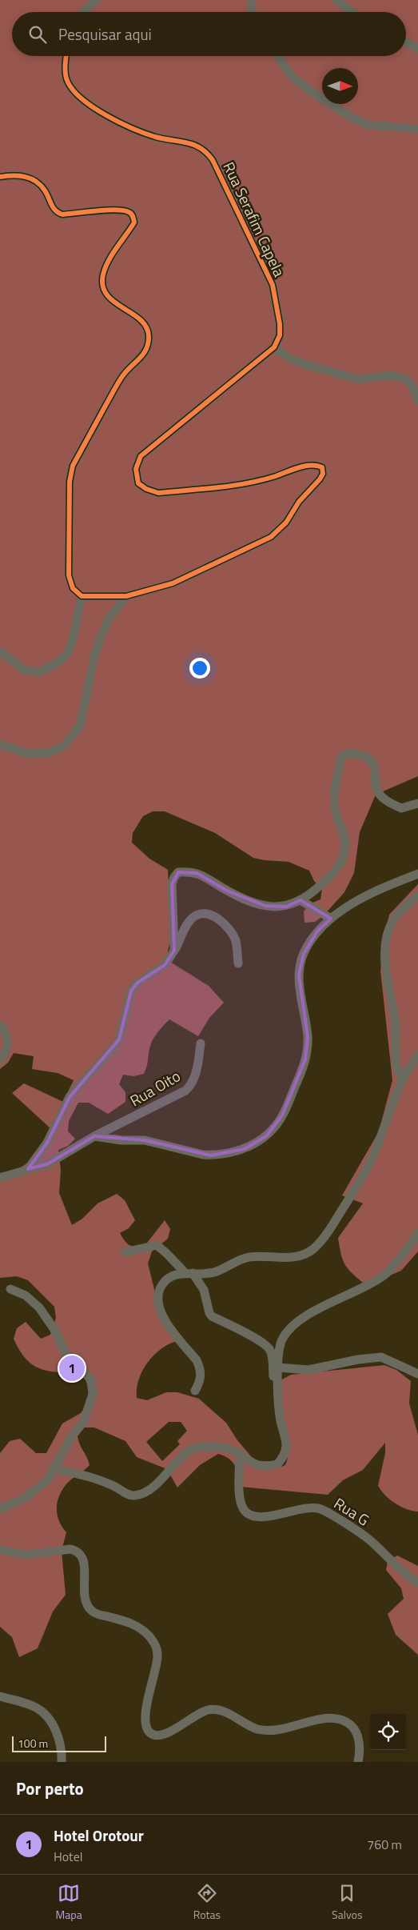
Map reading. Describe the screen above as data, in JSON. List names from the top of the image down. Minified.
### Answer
{"streets":{"street":["Rua Serafim Capela","Rua Oito","Rua G"]},"scale_bar":"100 m","north":"right","page":{"search":"Pesquisar aqui","pins":"1","scale":"100 m","heading":"Por perto","list":[{"mark":"1","name":"Hotel Orotour","note":"Hotel","value":"760 m"}],"nav":["Mapa","Rotas","Salvos"]}}
